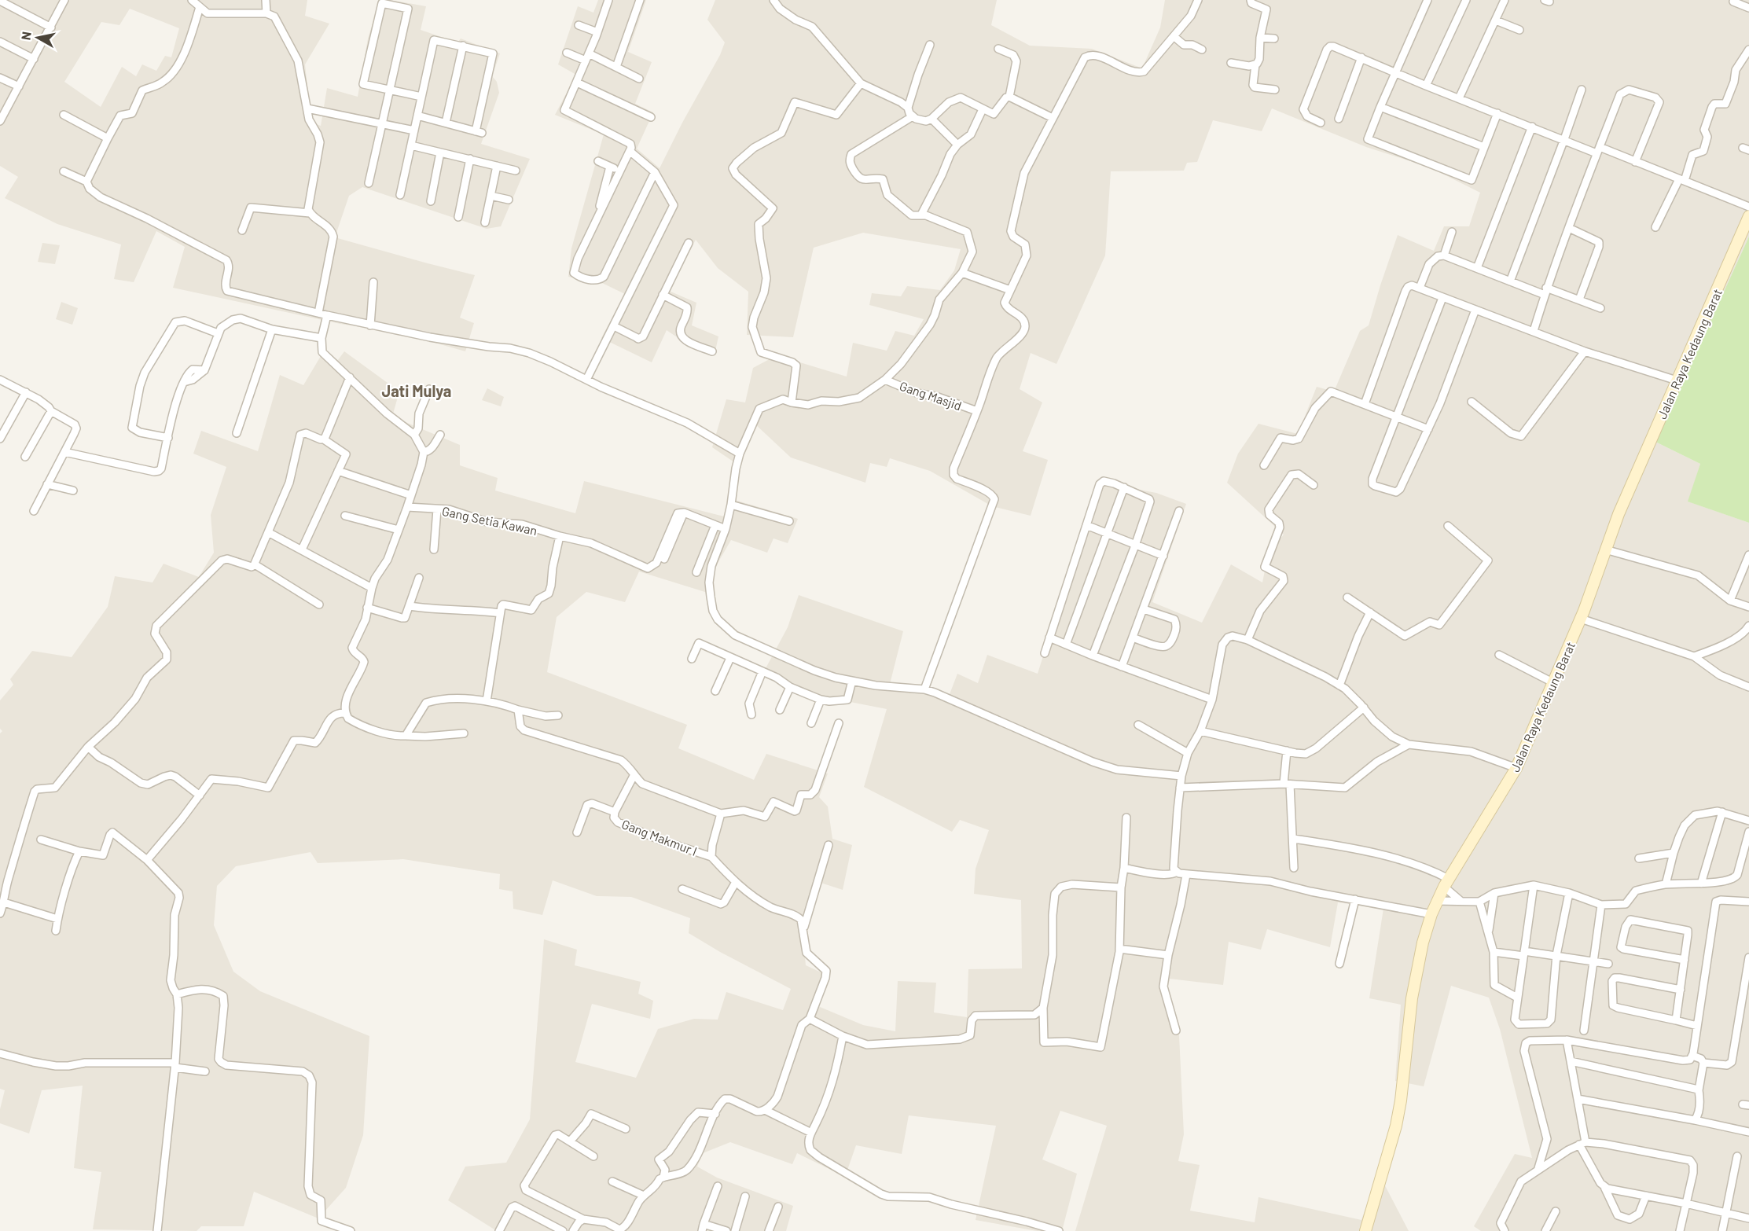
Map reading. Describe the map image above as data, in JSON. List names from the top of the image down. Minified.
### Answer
{"streets":{"street":["Jalan Raya Kedaung Barat","Gang Masjid","Gang Setia Kawan","Gang Makmur I"]},"districts":["Jati Mulya"],"north":"left"}
